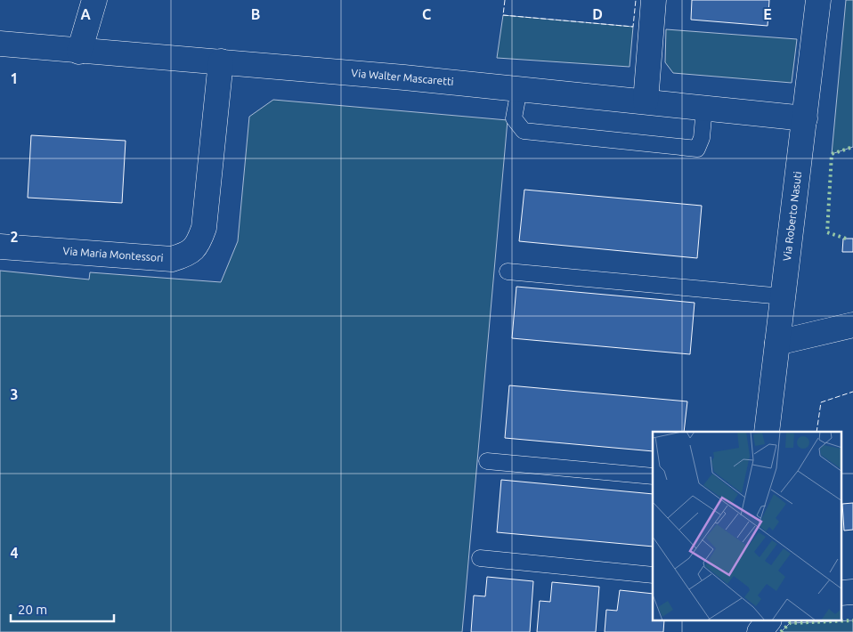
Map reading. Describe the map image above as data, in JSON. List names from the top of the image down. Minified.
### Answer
{"streets":{"street":["Via Walter Mascaretti","Via Roberto Nasuti","Via Maria Montessori"]},"crossings":[["Via Walter Mascaretti","Via Roberto Nasuti"],["Via Walter Mascaretti","Via Maria Montessori"]],"scale_bar":"20 m","grid":{"columns":["A","B","C","D","E"],"rows":["1","2","3","4"]}}
